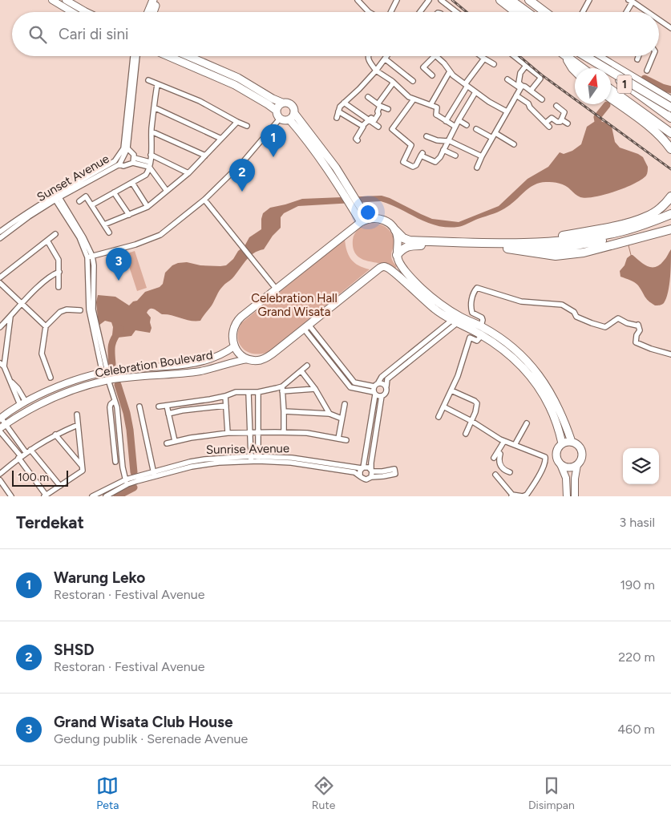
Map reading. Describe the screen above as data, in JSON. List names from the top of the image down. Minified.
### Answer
{"streets":{"highway":["1"],"street":["Sunset Avenue","Celebration Boulevard","Sunrise Avenue"]},"parks":["Celebration Hall Grand Wisata"],"scale_bar":"100 m","north":"top","page":{"search":"Cari di sini","pins":["1","2","3"],"scale":"100 m","heading":["Terdekat","3 hasil"],"list":[{"mark":"1","name":"Warung Leko","note":"Restoran · Festival Avenue","value":"190 m"},{"mark":"2","name":"SHSD","note":"Restoran · Festival Avenue","value":"220 m"},{"mark":"3","name":"Grand Wisata Club House","note":"Gedung publik · Serenade Avenue","value":"460 m"}],"nav":["Peta","Rute","Disimpan"]}}
